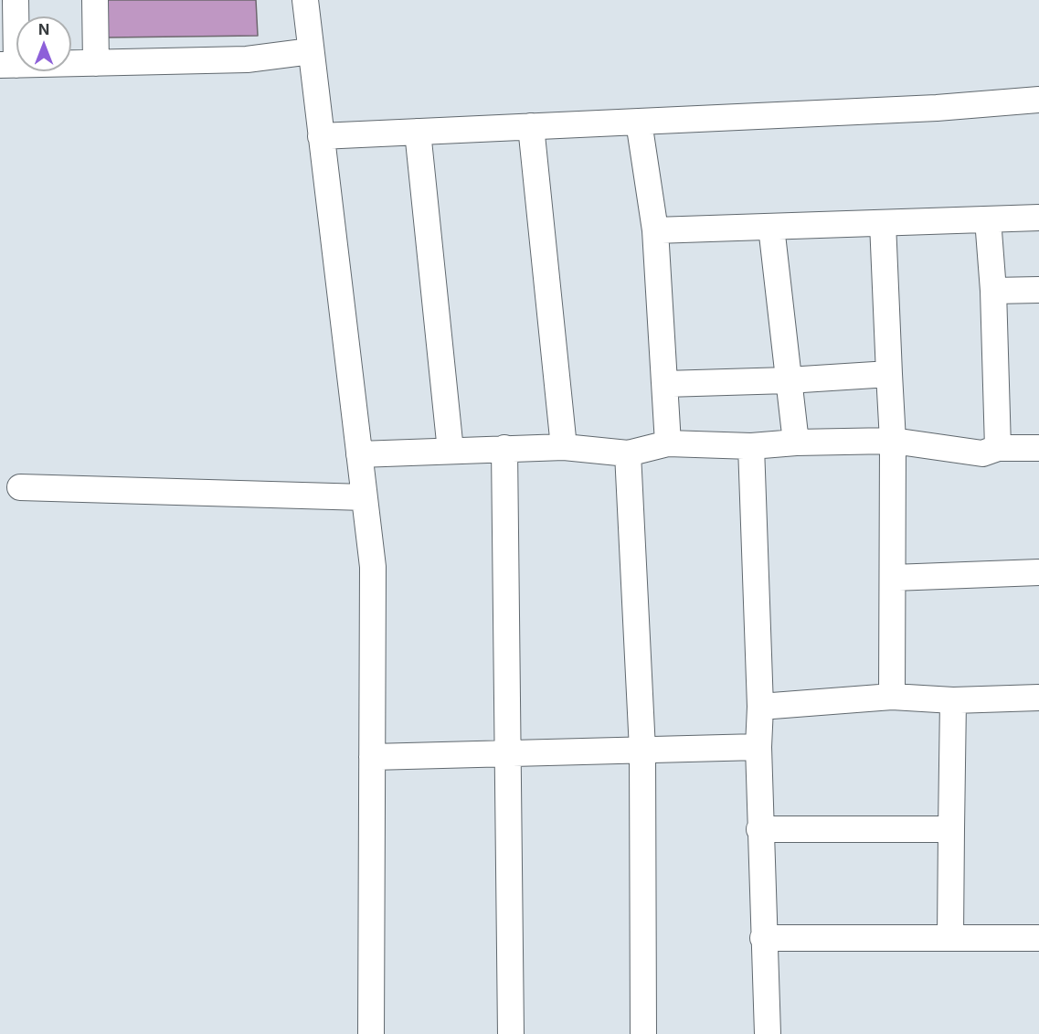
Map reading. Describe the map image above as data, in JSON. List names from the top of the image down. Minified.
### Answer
{"north":"top"}
